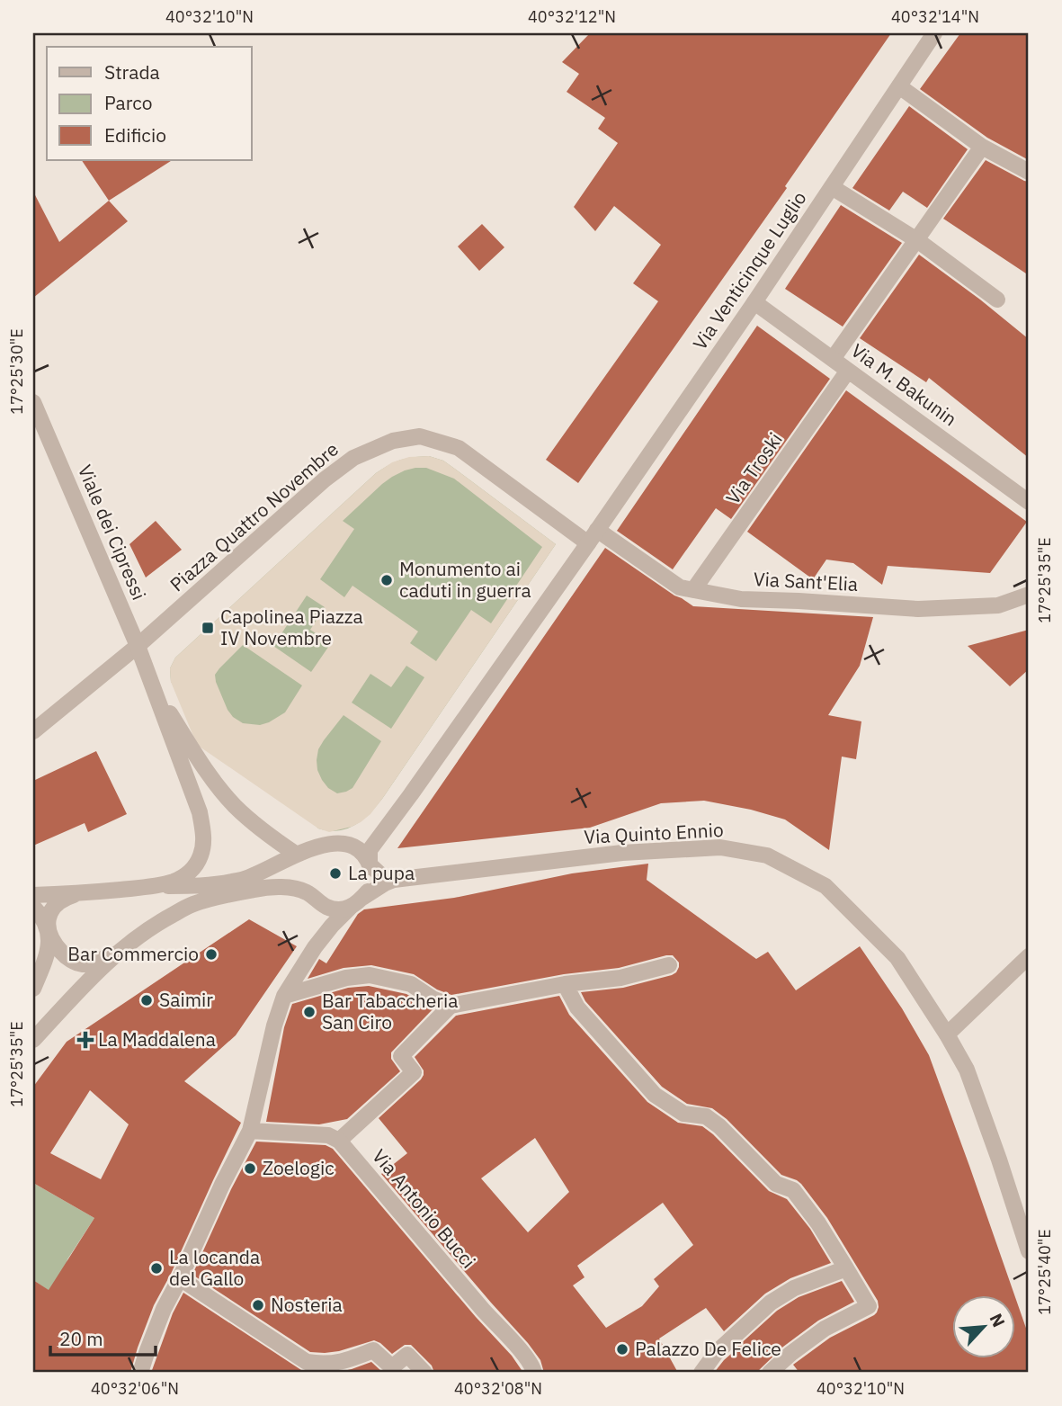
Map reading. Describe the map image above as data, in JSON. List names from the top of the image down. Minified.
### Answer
{"streets":{"street":["Via Venticinque Luglio","Via M. Bakunin","Via Troski","Piazza Quattro Novembre","Viale dei Cipressi","Via Sant'Elia","Via Quinto Ennio","Via Antonio Bucci"]},"crossings":[["Via Venticinque Luglio","Via M. Bakunin"],["Via Venticinque Luglio","Piazza Quattro Novembre"],["Via Venticinque Luglio","Via Sant'Elia"],["Via M. Bakunin","Via Troski"],["Via Troski","Via Sant'Elia"],["Piazza Quattro Novembre","Viale dei Cipressi"],["Piazza Quattro Novembre","Via Sant'Elia"]],"places":{"other":["Monumento ai caduti in guerra","La pupa","Bar Commercio","Saimir","Bar Tabaccheria San Ciro","Zoelogic","La locanda del Gallo","Nosteria","Palazzo De Felice"],"transit":["Capolinea Piazza IV Novembre"],"health":["La Maddalena"]},"legend":["Strada","Parco","Edificio"],"scale_bar":"20 m","north":"top right","coordinates":["40°32'10\"N","40°32'12\"N","40°32'14\"N","17°25'30\"E","17°25'35\"E","17°25'40\"E","40°32'06\"N","40°32'08\"N"]}
